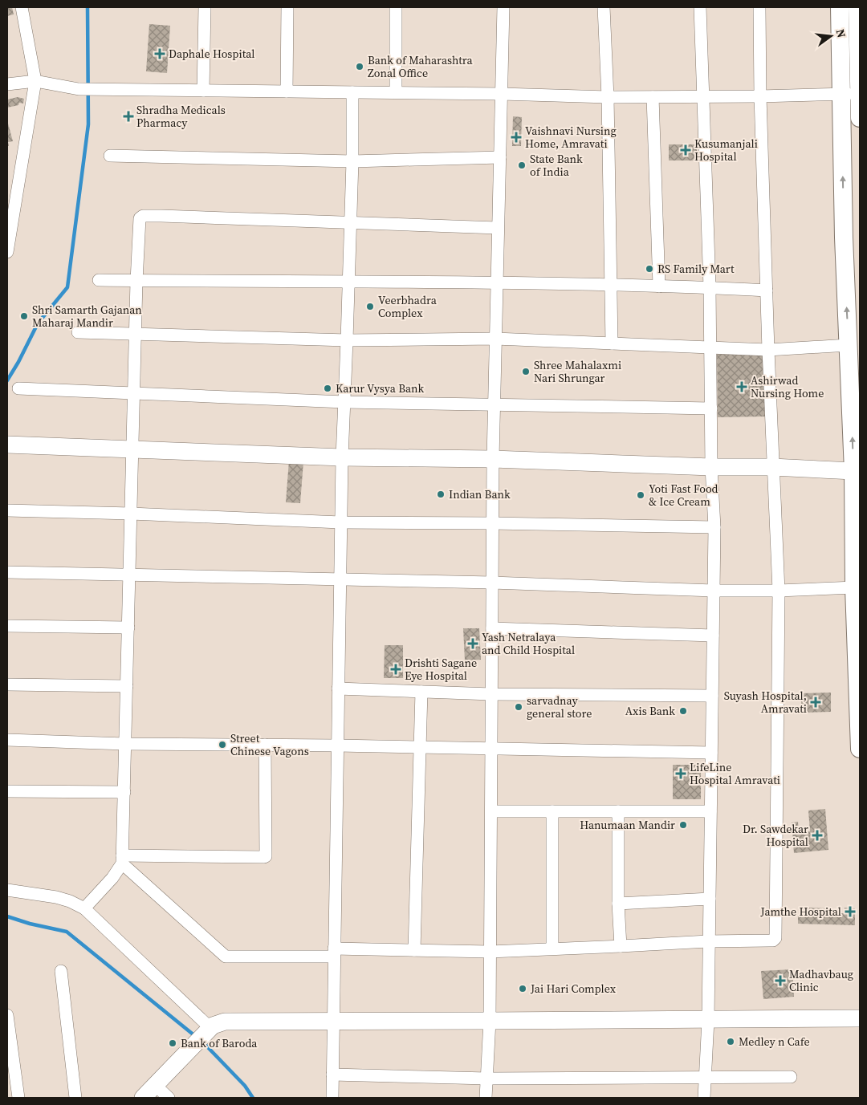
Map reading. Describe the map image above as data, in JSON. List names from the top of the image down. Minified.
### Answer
{"places":{"health":["Daphale Hospital","Shradha Medicals Pharmacy","Vaishnavi Nursing Home, Amravati","Kusumanjali Hospital","Ashirwad Nursing Home","Yash Netralaya and Child Hospital","Drishti Sagane Eye Hospital","Suyash Hospital, Amravati","LifeLine Hospital Amravati","Dr. Sawdekar Hospital","Jamthe Hospital","Madhavbaug Clinic"],"other":["Bank of Maharashtra Zonal Office","State Bank of India","RS Family Mart","Veerbhadra Complex","Shri Samarth Gajanan Maharaj Mandir","Shree Mahalaxmi Nari Shrungar","Karur Vysya Bank","Indian Bank","Yoti Fast Food & Ice Cream","sarvadnay general store","Axis Bank","Street Chinese Vagons","Hanumaan Mandir","Jai Hari Complex","Medley n Cafe","Bank of Baroda"]},"north":"right"}
